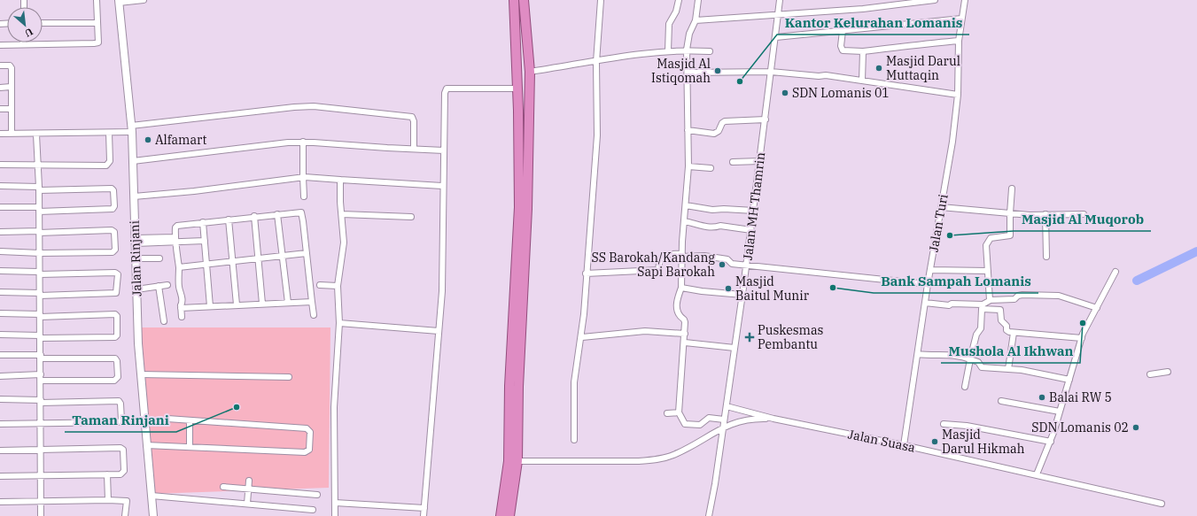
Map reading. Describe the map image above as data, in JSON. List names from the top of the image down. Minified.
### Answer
{"streets":{"street":["Jalan MH Thamrin","Jalan Turi","Jalan Rinjani","Jalan Suasa"]},"crossings":[["Jalan MH Thamrin","Jalan Suasa"],["Jalan Turi","Jalan Suasa"]],"places":{"other":["Masjid Darul Muttaqin","Masjid Al Istiqomah","Kantor Kelurahan Lomanis","SDN Lomanis 01","Alfamart","Masjid Al Muqorob","SS Barokah/Kandang Sapi Barokah","Bank Sampah Lomanis","Masjid Baitul Munir","Mushola Al Ikhwan","Balai RW 5","Taman Rinjani","SDN Lomanis 02","Masjid Darul Hikmah"],"health":["Puskesmas Pembantu"]},"north":"bottom right"}
